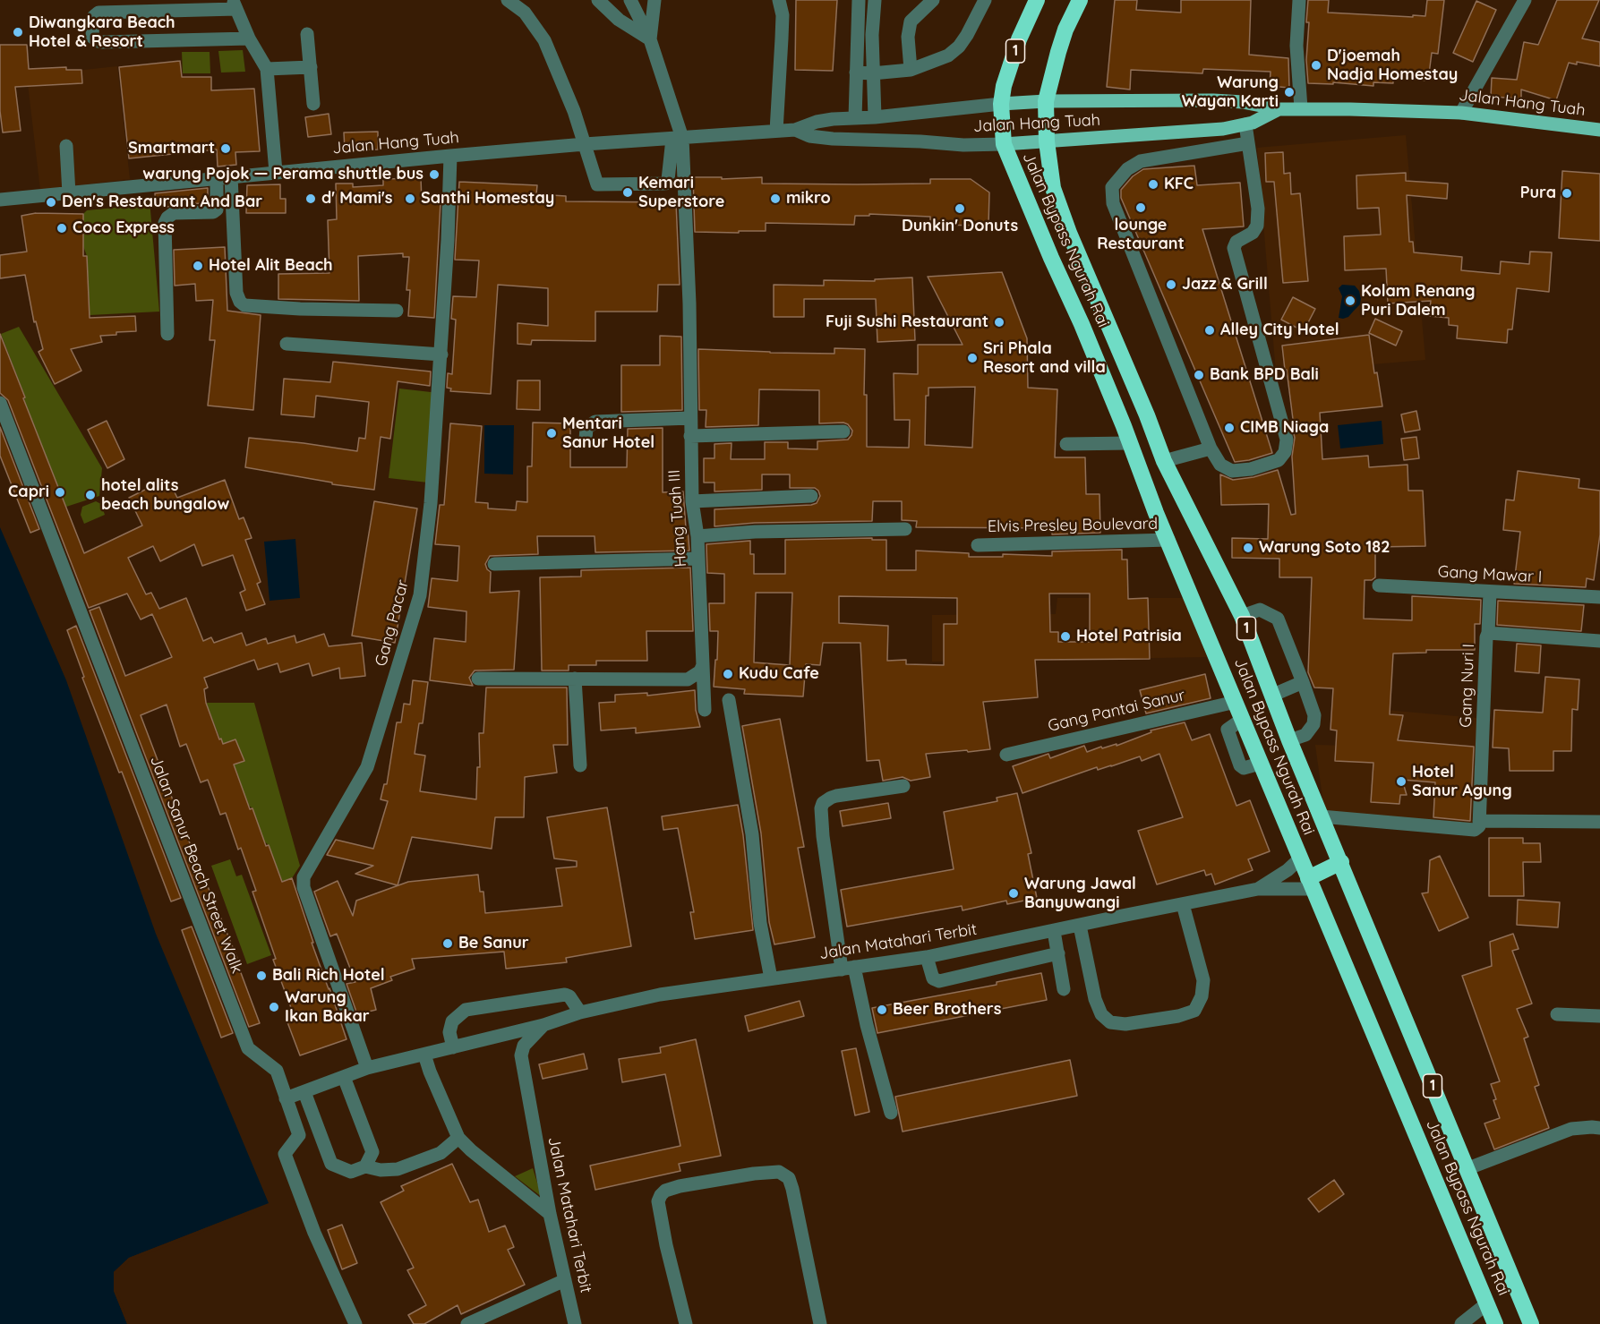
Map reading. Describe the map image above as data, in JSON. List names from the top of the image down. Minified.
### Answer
{"streets":{"highway":["1","Jalan Bypass Ngurah Rai"],"main road":["Jalan Hang Tuah"],"street":["Hang Tuah III","Elvis Presley Boulevard","Gang Mawar I","Gang Pacar","Gang Nuri I","Gang Pantai Sanur","Jalan Sanur Beach Street Walk","Jalan Matahari Terbit"]},"crossings":[["Jalan Hang Tuah","Jalan Bypass Ngurah Rai"],["Jalan Hang Tuah","Hang Tuah III"],["Jalan Hang Tuah","Gang Pacar"],["Jalan Bypass Ngurah Rai","Elvis Presley Boulevard"],["Jalan Bypass Ngurah Rai","Gang Pantai Sanur"],["Jalan Bypass Ngurah Rai","Jalan Matahari Terbit"],["Gang Pacar","Jalan Matahari Terbit"],["Jalan Sanur Beach Street Walk","Jalan Matahari Terbit"]],"places":["Diwangkara Beach Hotel & Resort","D'joemah Nadja Homestay","Warung Wayan Karti","Smartmart","warung Pojok — Perama shuttle bus","KFC","Kemari Superstore","Pura","d' Mami's","Santhi Homestay","mikro","Den's Restaurant And Bar","lounge Restaurant","Dunkin' Donuts","Coco Express","Hotel Alit Beach","Jazz & Grill","Kolam Renang Puri Dalem","Fuji Sushi Restaurant","Alley City Hotel","Sri Phala Resort and villa","Bank BPD Bali","CIMB Niaga","Mentari Sanur Hotel","Capri","hotel alits beach bungalow","Warung Soto 182","Hotel Patrisia","Kudu Cafe","Hotel Sanur Agung","Warung Jawal Banyuwangi","Be Sanur","Bali Rich Hotel","Warung Ikan Bakar","Beer Brothers"]}
